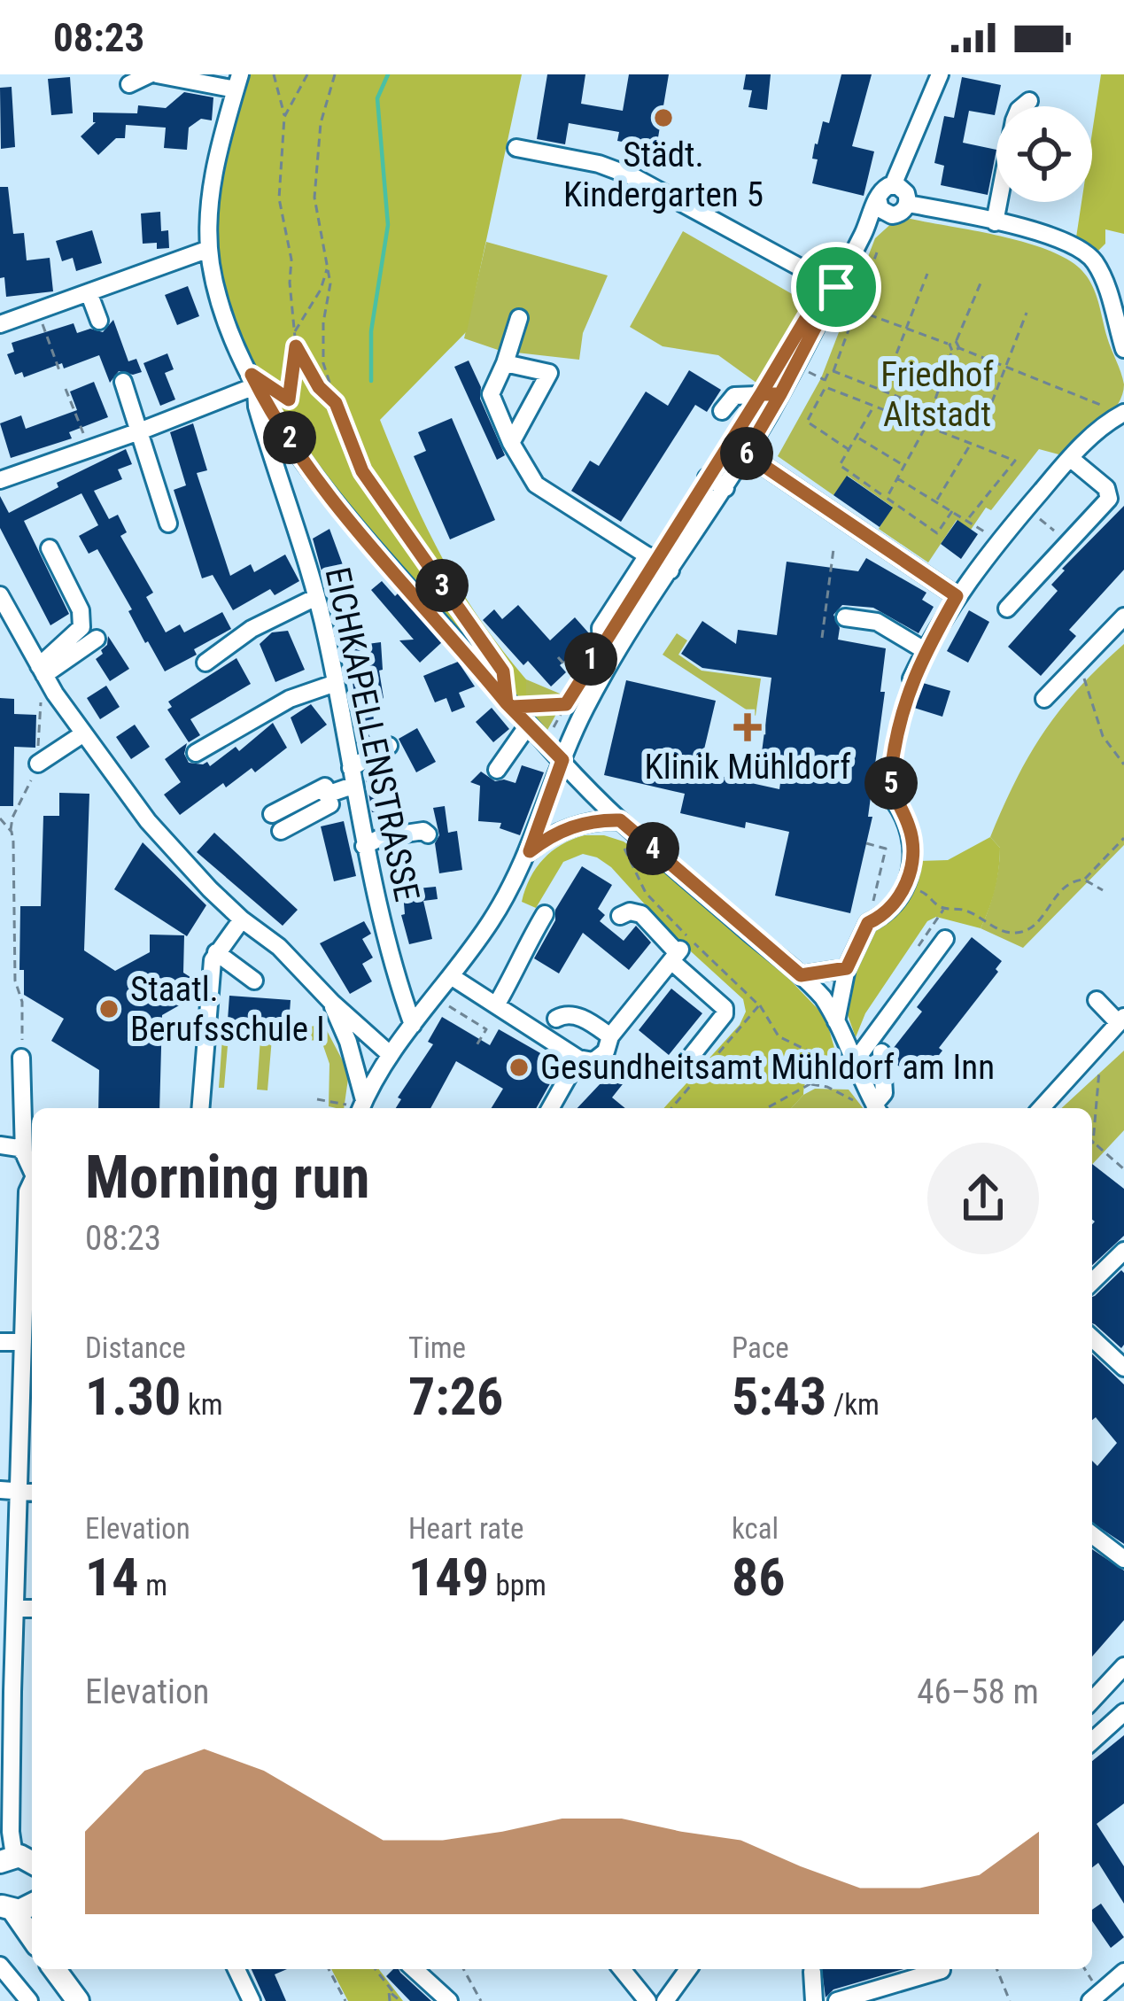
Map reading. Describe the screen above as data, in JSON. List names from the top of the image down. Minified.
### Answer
{"streets":{"street":["EICHKAPELLENSTRASSE"]},"parks":["Friedhof Altstadt"],"places":{"other":["Städt. Kindergarten 5","Staatl. Berufsschule I","Gesundheitsamt Mühldorf am Inn"],"health":["Klinik Mühldorf"]},"page":{"status":"08:23","pins":["2","6","3","1","5","4"],"heading":["Morning run","08:23"],"stats":[["Distance","1.30 km"],["Time","7:26"],["Pace","5:43 /km"],["Elevation","14 m"],["Heart rate","149 bpm"],["kcal","86"]],"chart":["Elevation","46–58 m"]}}
